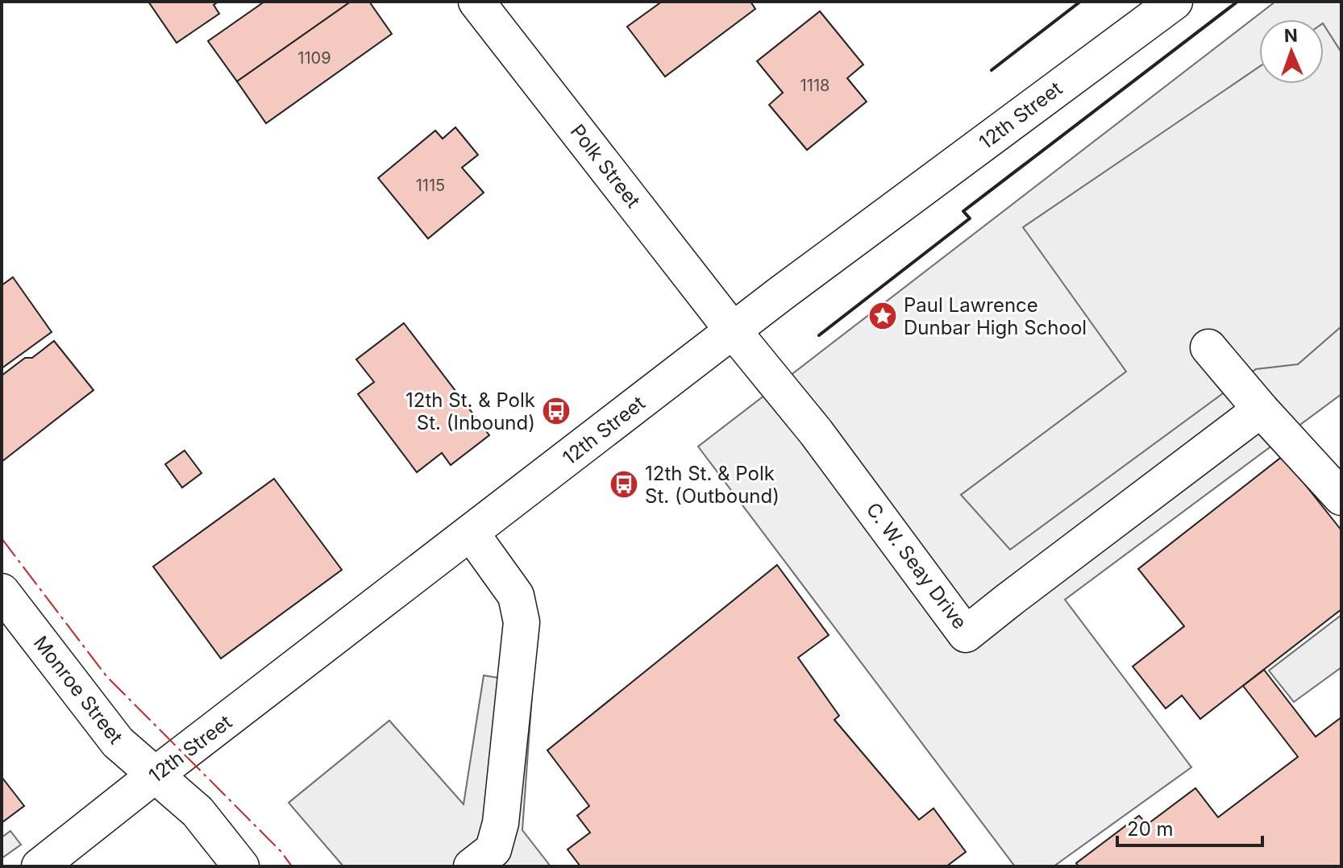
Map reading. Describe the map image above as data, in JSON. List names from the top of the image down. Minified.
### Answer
{"streets":{"main road":["12th Street","Polk Street","C. W. Seay Drive","Monroe Street"]},"crossings":[["12th Street","Polk Street"],["12th Street","C. W. Seay Drive"],["12th Street","Monroe Street"],["Polk Street","C. W. Seay Drive"]],"places":{"place":["Paul Lawrence Dunbar High School"],"bus stop":["12th St. & Polk St. (Inbound)","12th St. & Polk St. (Outbound)"]},"house_numbers":["1109","1118","1115"],"scale_bar":"20 m","north":"top"}
